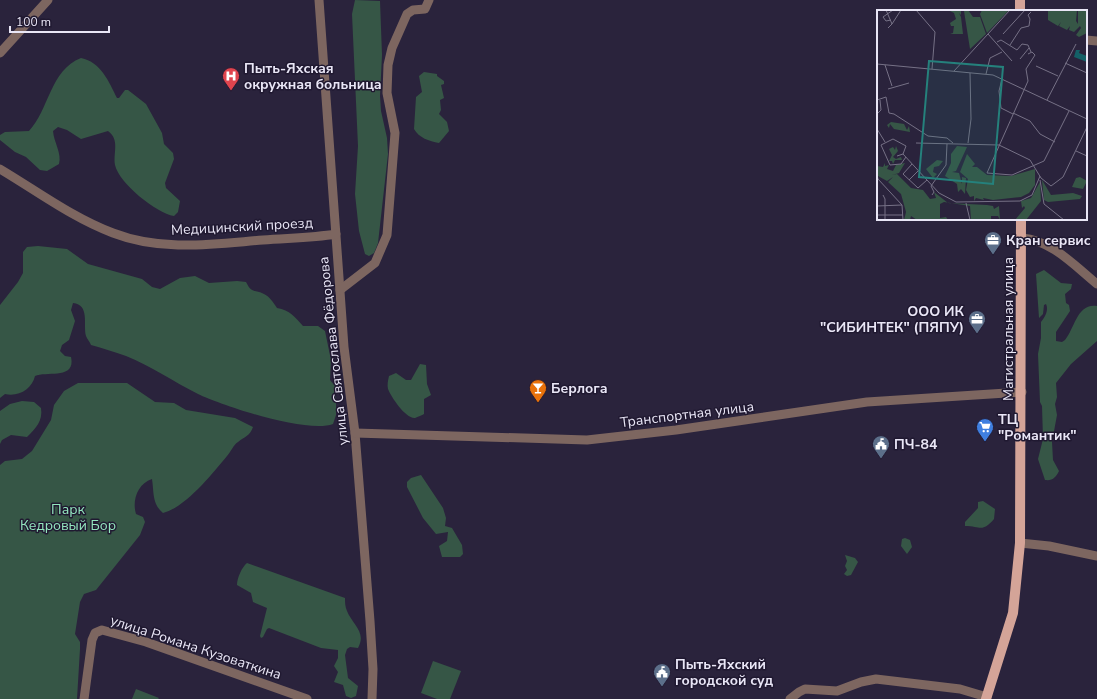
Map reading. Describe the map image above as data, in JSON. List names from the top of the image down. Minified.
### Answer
{"streets":{"main road":["Магистральная улица"],"street":["Медицинский проезд","улица Святослава Фёдорова","Транспортная улица","улица Романа Кузоваткина"]},"crossings":[["Медицинский проезд","улица Святослава Фёдорова"],["Магистральная улица","Транспортная улица"],["улица Святослава Фёдорова","Транспортная улица"]],"parks":["Парк Кедровый Бор"],"places":{"hospital":["Пыть-Яхская окружная больница"],"office":["Кран сервис","ООО ИК \"СИБИНТЕК\" (ПЯПУ)"],"bar":["Берлога"],"supermarket":["ТЦ \"Романтик\""],"public building":["ПЧ-84","Пыть-Яхский городской суд"]},"scale_bar":"100 m"}
